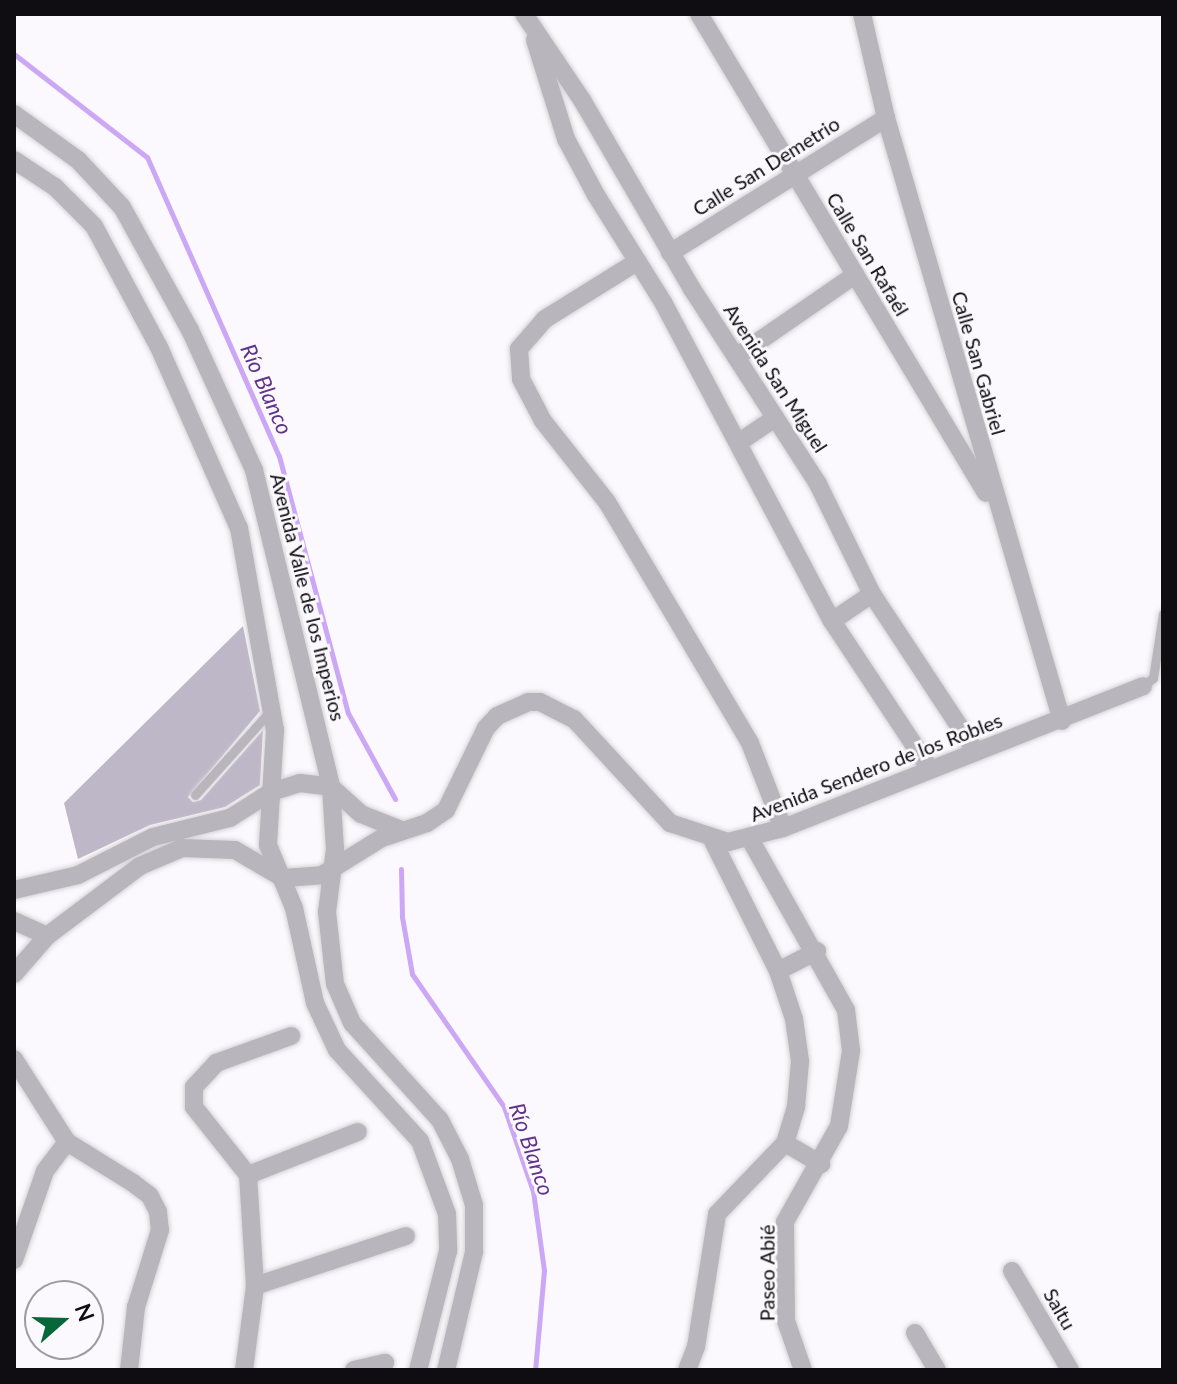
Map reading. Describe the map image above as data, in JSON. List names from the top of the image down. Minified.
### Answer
{"streets":{"street":["Calle San Demetrio","Calle San Rafaél","Calle San Gabriel","Avenida San Miguel","Avenida Valle de los Imperios","Avenida Sendero de los Robles","Paseo Abié","Saltu"]},"crossings":[["Calle San Demetrio","Calle San Rafaél"],["Calle San Demetrio","Calle San Gabriel"],["Calle San Demetrio","Avenida San Miguel"],["Calle San Rafaél","Calle San Gabriel"],["Calle San Gabriel","Avenida Sendero de los Robles"],["Avenida San Miguel","Avenida Sendero de los Robles"],["Avenida Valle de los Imperios","Avenida Sendero de los Robles"],["Avenida Sendero de los Robles","Paseo Abié"]],"water":["Río Blanco"],"north":"right"}
